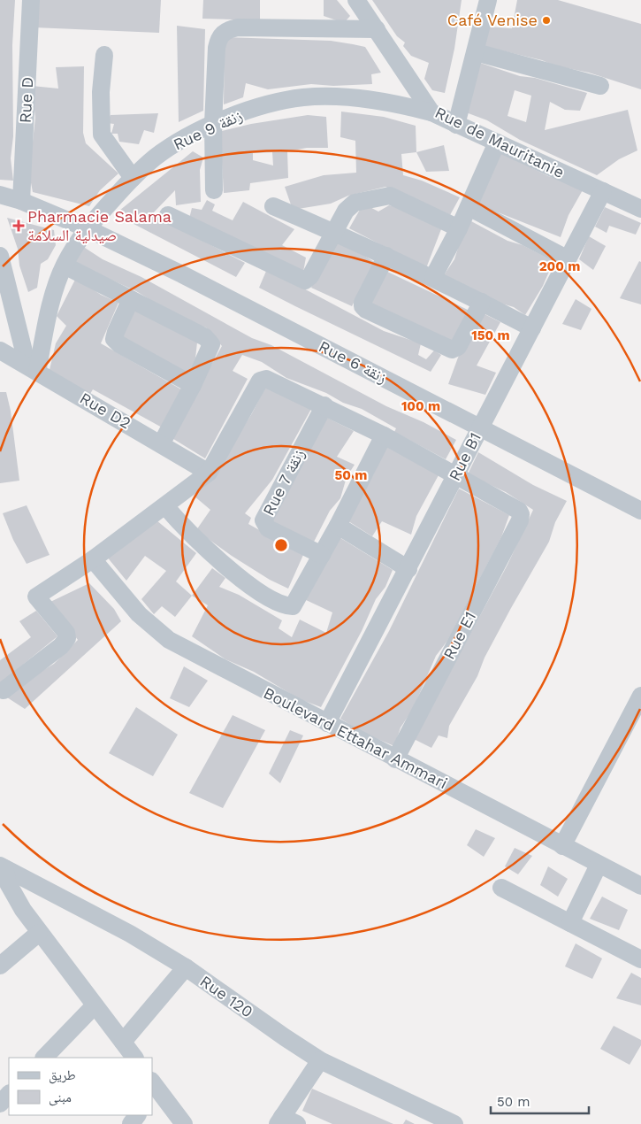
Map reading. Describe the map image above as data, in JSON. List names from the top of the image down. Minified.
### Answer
{"streets":{"street":["Rue D","Rue 9 زنقة","Rue de Mauritanie","Rue 6 زنقة","Rue D2","Rue B1","Rue 7 زنقة","Rue E1","Boulevard Ettahar Ammari","Rue 120"]},"crossings":[["Rue D","Rue 6 زنقة"],["Rue 9 زنقة","Rue de Mauritanie"],["Rue 9 زنقة","Rue 6 زنقة"],["Rue 9 زنقة","Rue D2"],["Rue de Mauritanie","Rue B1"],["Rue 6 زنقة","Rue B1"],["Rue B1","Rue E1"],["Rue B1","Boulevard Ettahar Ammari"],["Rue E1","Boulevard Ettahar Ammari"]],"places":{"other":["Café Venise"],"health":["Pharmacie Salama صيدلية السلامة"]},"legend":["طريق","مبنى"],"scale_bar":"50 m","rings":["200 m","150 m","100 m","50 m"]}
